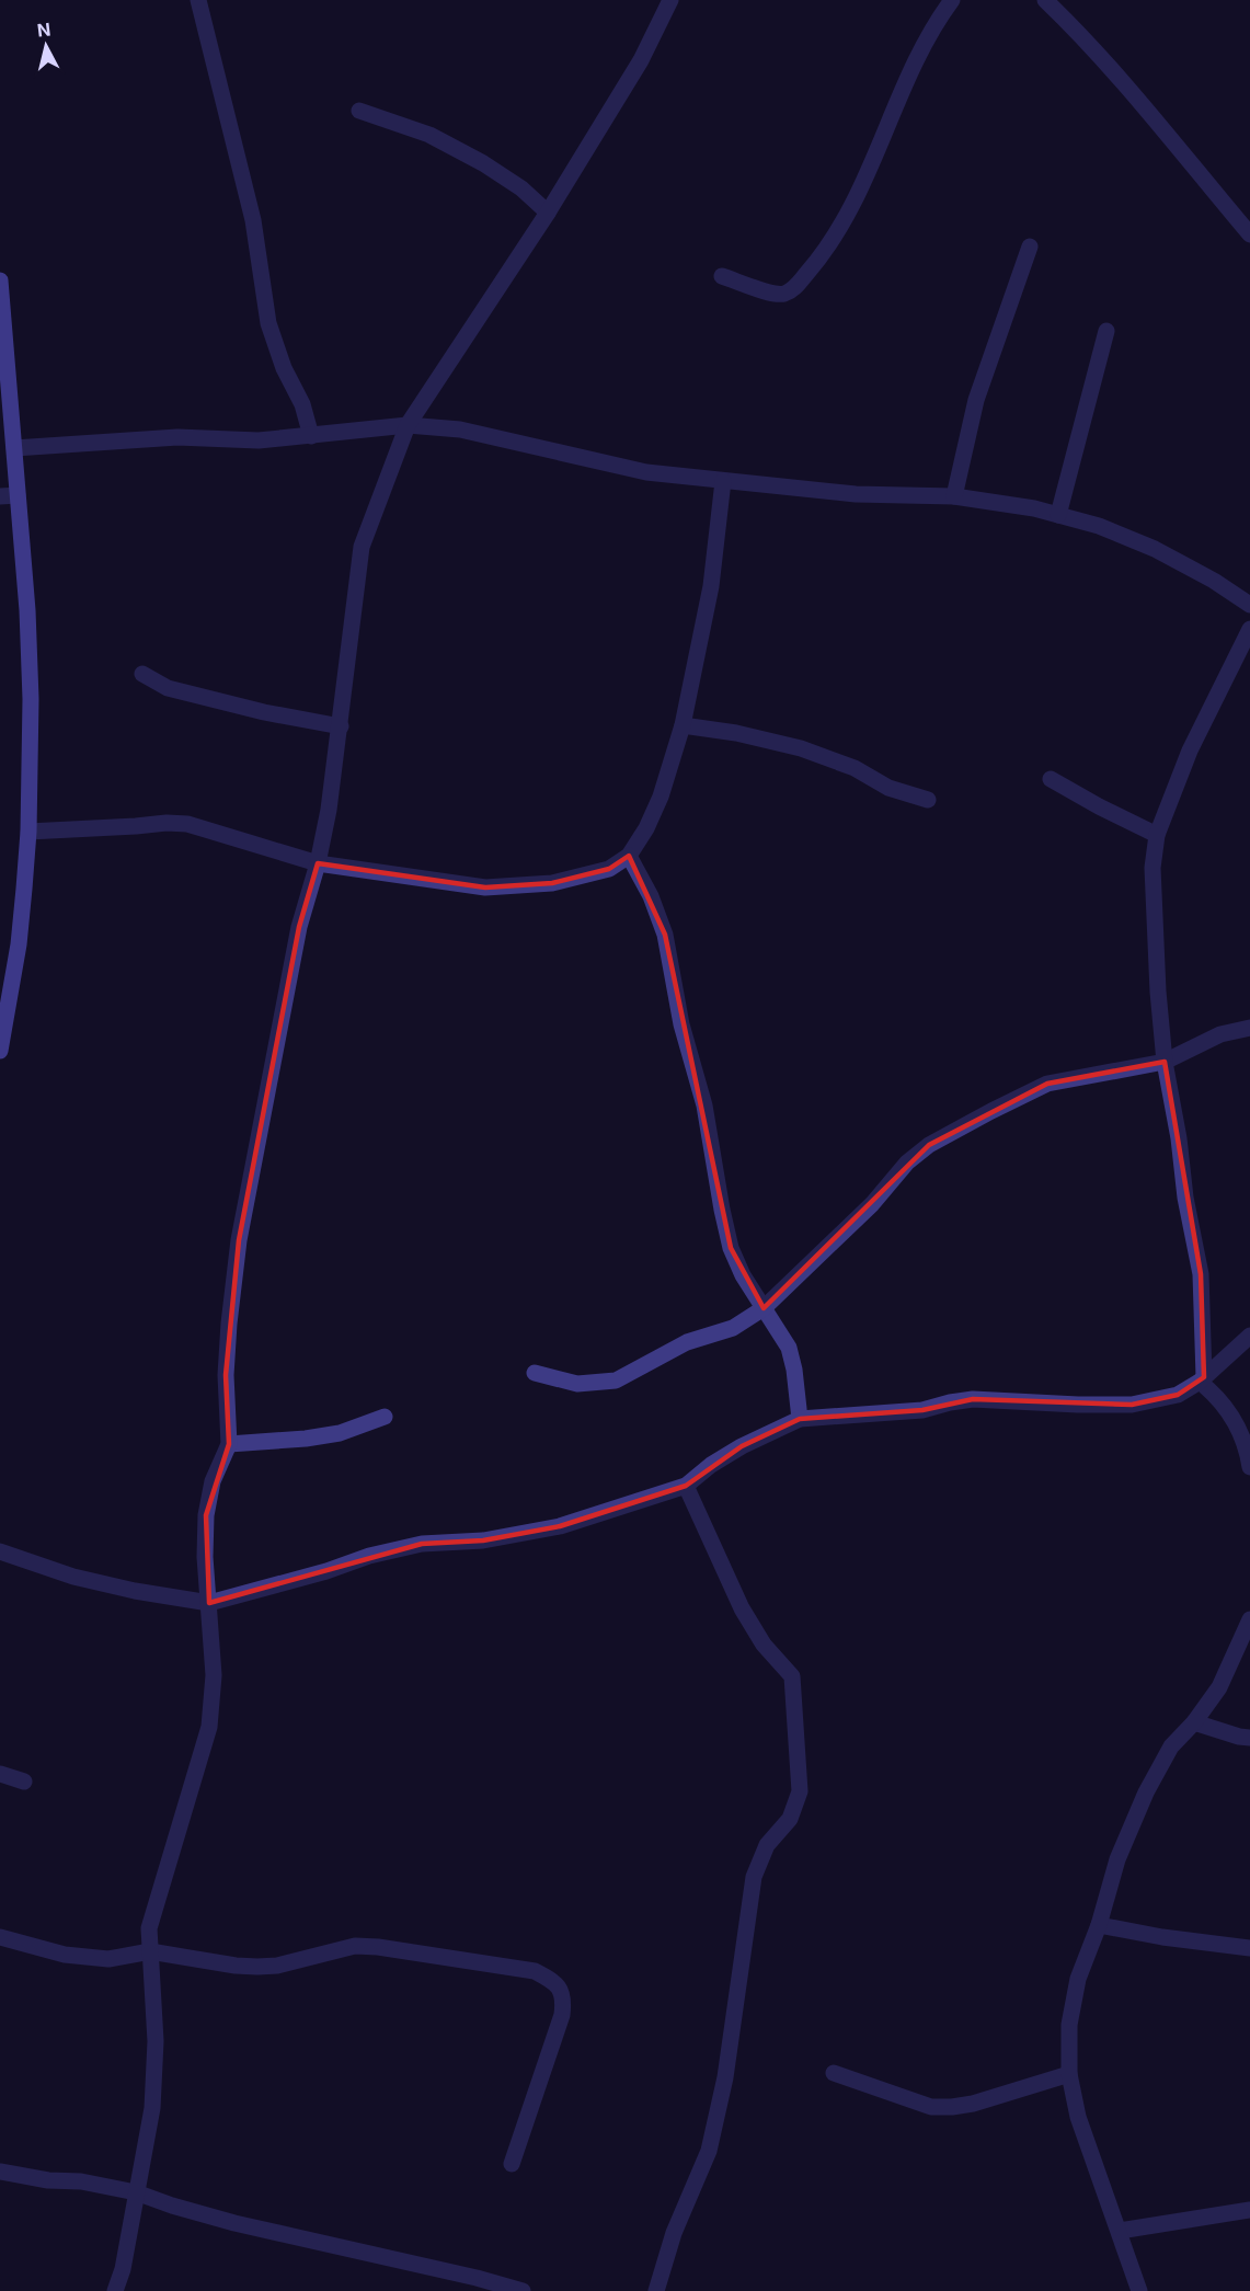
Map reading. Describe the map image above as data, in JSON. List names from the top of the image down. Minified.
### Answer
{"north":"top"}
